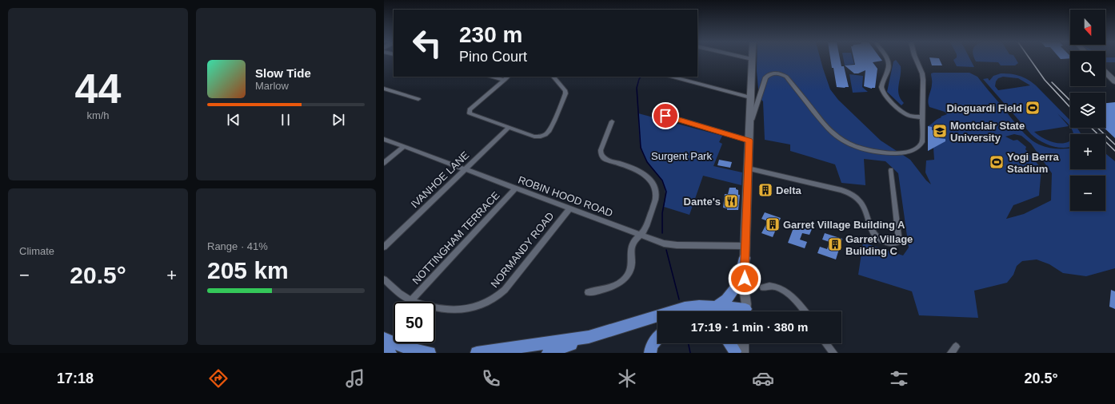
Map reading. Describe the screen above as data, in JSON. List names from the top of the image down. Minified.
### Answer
{"streets":{"street":["IVANHOE LANE","ROBIN HOOD ROAD","NOTTINGHAM TERRACE","NORMANDY ROAD"]},"crossings":[["IVANHOE LANE","ROBIN HOOD ROAD"],["ROBIN HOOD ROAD","NOTTINGHAM TERRACE"],["ROBIN HOOD ROAD","NORMANDY ROAD"],["NOTTINGHAM TERRACE","NORMANDY ROAD"]],"parks":["Surgent Park"],"places":{"sports":["Dioguardi Field","Yogi Berra Stadium"],"school or university":["Montclair State University"],"building":["Delta","Garret Village Building A","Garret Village Building C"],"restaurant":["Dante's"]},"north":"bottom","page":{"tile":[["44","km/h"],"Climate",["Range · 41%","205 km"]],"map_buttons":["+","−"],"turn":["230 m","Pino Court"],"song":["Slow Tide","Marlow"],"heat":["−","20.5°","+"],"limit":"50","trip":"17:19 · 1 min · 380 m","tabs":["17:18","20.5°"]}}
